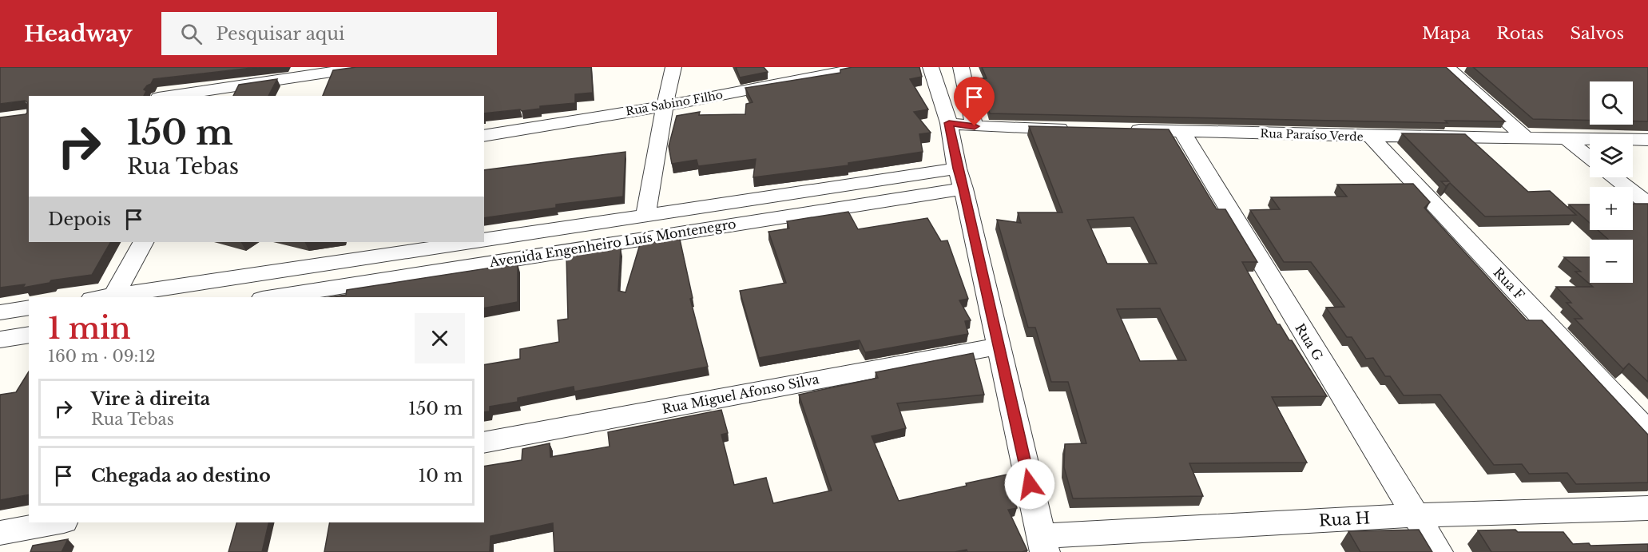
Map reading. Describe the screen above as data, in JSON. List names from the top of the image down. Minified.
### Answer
{"streets":{"street":["Rua Sabino Filho","Rua Paraíso Verde","Avenida Engenheiro Luís Montenegro","Rua F","Rua G","Rua Miguel Afonso Silva","Rua H"]},"crossings":[["Rua Paraíso Verde","Rua F"],["Rua Paraíso Verde","Rua G"],["Rua G","Rua H"]],"page":{"header":"Headway","search":"Pesquisar aqui","nav":["Mapa","Rotas","Salvos"],"map_buttons":["+","−"],"turn":["150 m","Rua Tebas"],"then":"Depois","heading":["1 min","160 m · 09:12"],"list":[{"name":"Vire à direita","note":"Rua Tebas","value":"150 m"},{"name":"Chegada ao destino","value":"10 m"}]}}
